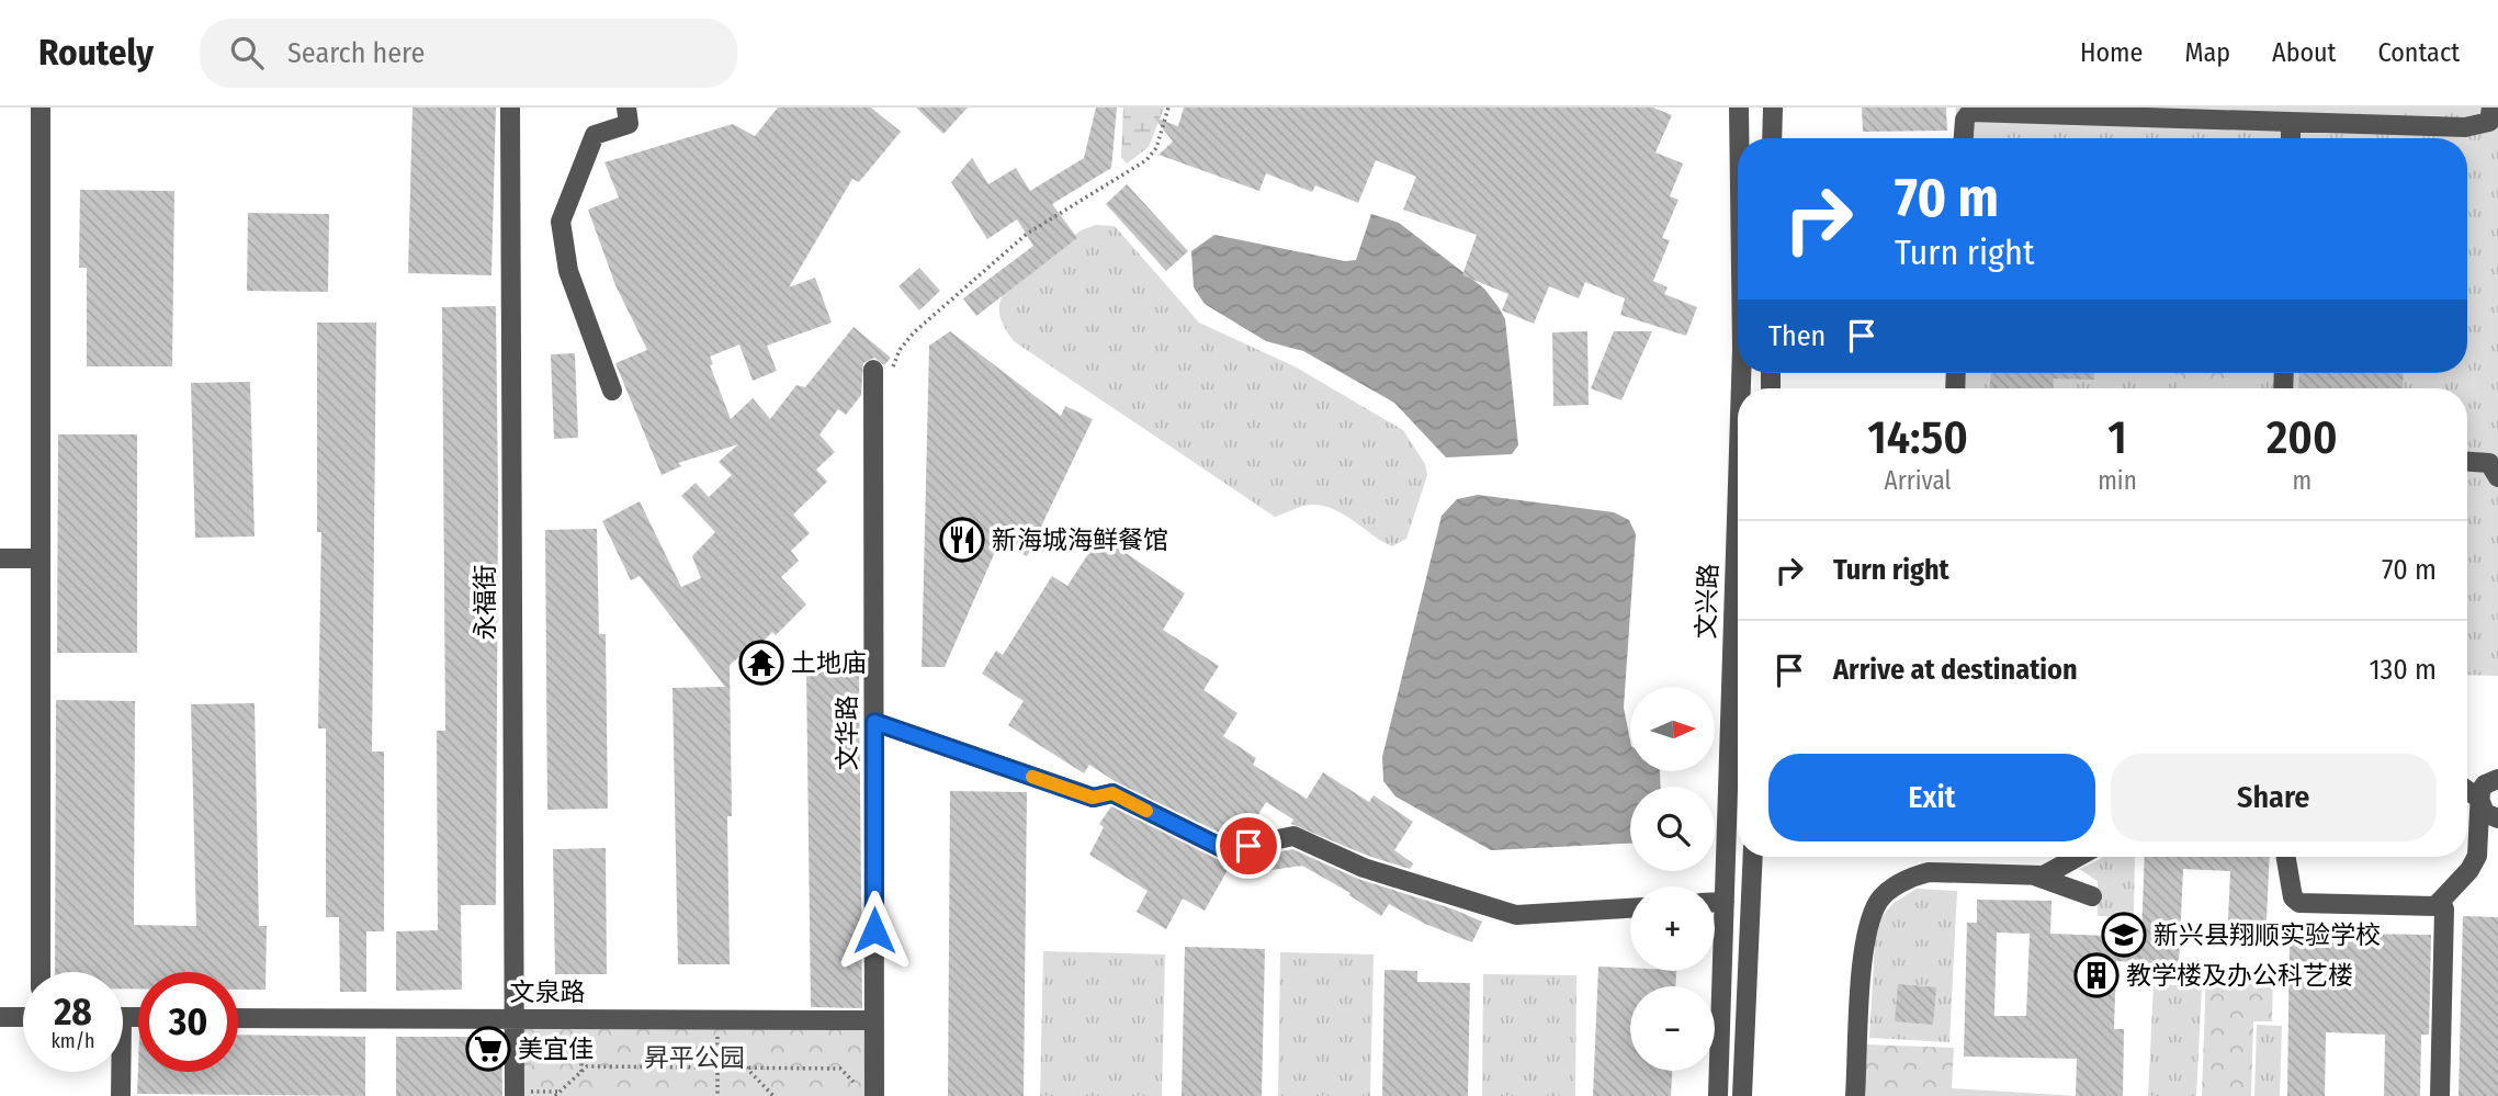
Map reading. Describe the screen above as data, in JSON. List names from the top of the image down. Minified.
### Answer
{"streets":{"street":["文兴路","永福街","文华路","文泉路"]},"crossings":[["永福街","文泉路"],["文华路","文泉路"]],"parks":["昇平公园"],"places":{"restaurant":["新海城海鲜餐馆"],"temple":["土地庙"],"school or university":["新兴县翔顺实验学校"],"building":["教学楼及办公科艺楼"],"supermarket":["美宜佳"]},"north":"right","page":{"header":"Routely","search":"Search here","nav":["Home","Map","About","Contact"],"turn":["70 m","Turn right"],"then":"Then","eta":["14:50","Arrival","1","min","200","m"],"list":[{"name":"Turn right","value":"70 m"},{"name":"Arrive at destination","value":"130 m"}],"map_buttons":["+","−"],"buttons":["Exit","Share"],"speed":"28 km/h","limit":"30"}}
